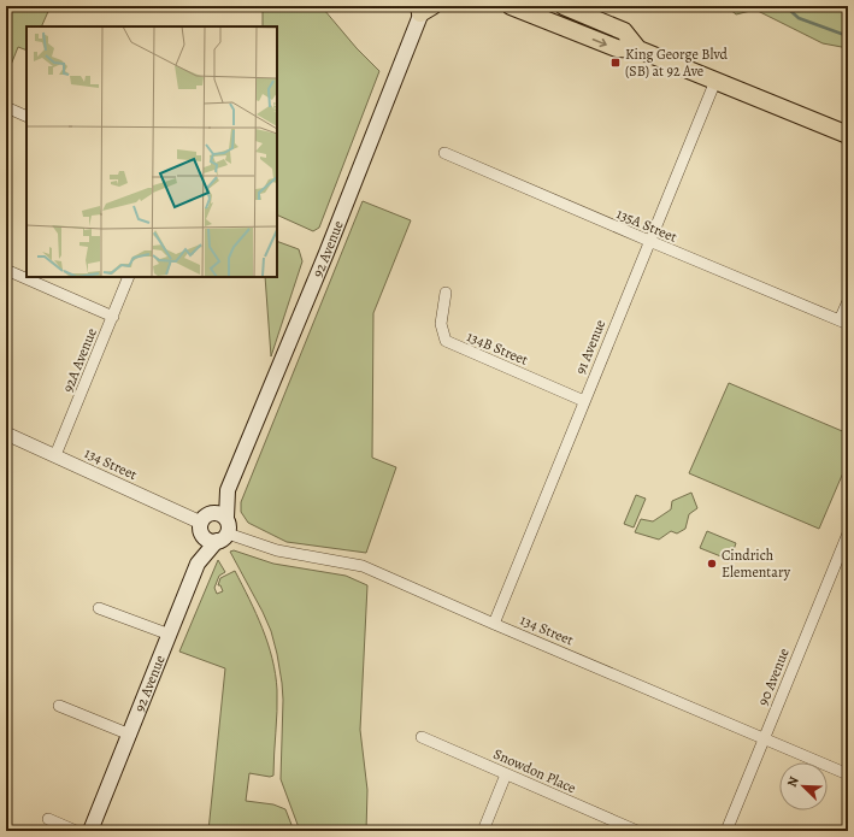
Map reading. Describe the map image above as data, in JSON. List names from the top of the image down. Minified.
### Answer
{"streets":{"main road":["92 Avenue"],"street":["135A Street","91 Avenue","134B Street","92A Avenue","134 Street","90 Avenue","Snowdon Place"]},"crossings":[["135A Street","91 Avenue"],["92 Avenue","134 Street"],["91 Avenue","134B Street"],["91 Avenue","134 Street"],["92A Avenue","134 Street"],["134 Street","90 Avenue"]],"places":{"transit":["King George Blvd (SB) at 92 Ave"],"other":["Cindrich Elementary"]},"north":"top left"}
